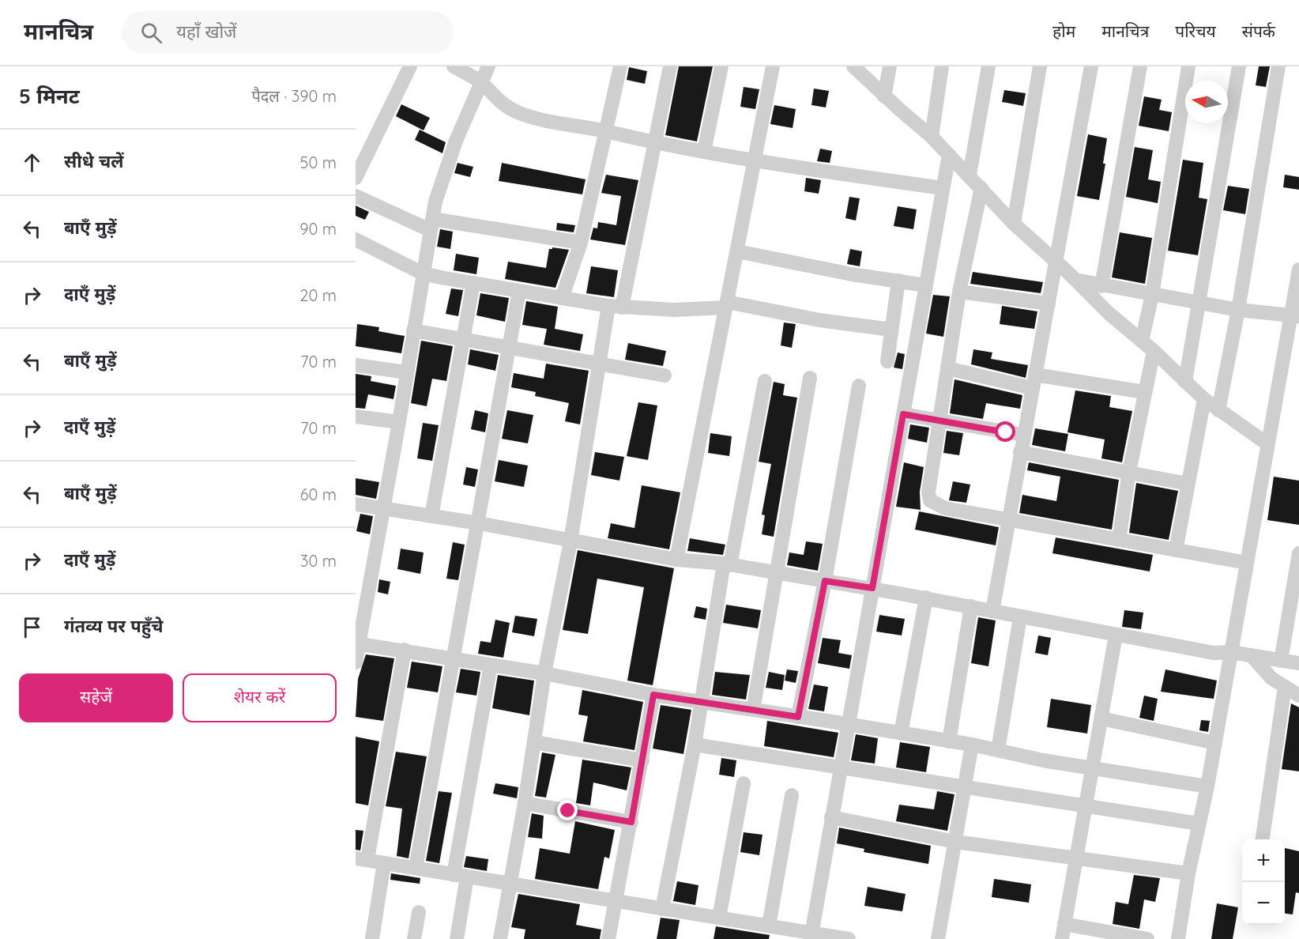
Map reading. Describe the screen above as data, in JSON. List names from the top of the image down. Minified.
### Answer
{"north":"left","page":{"header":"मानचित्र","search":"यहाँ खोजें","nav":["होम","मानचित्र","परिचय","संपर्क"],"heading":["5 मिनट","पैदल · 390 m"],"list":[["सीधे चलें","50 m"],["बाएँ मुड़ें","90 m"],["दाएँ मुड़ें","20 m"],["बाएँ मुड़ें","70 m"],["दाएँ मुड़ें","70 m"],["बाएँ मुड़ें","60 m"],["दाएँ मुड़ें","30 m"],"गंतव्य पर पहुँचे"],"buttons":["सहेजें","शेयर करें"],"map_buttons":["+","−"]}}
